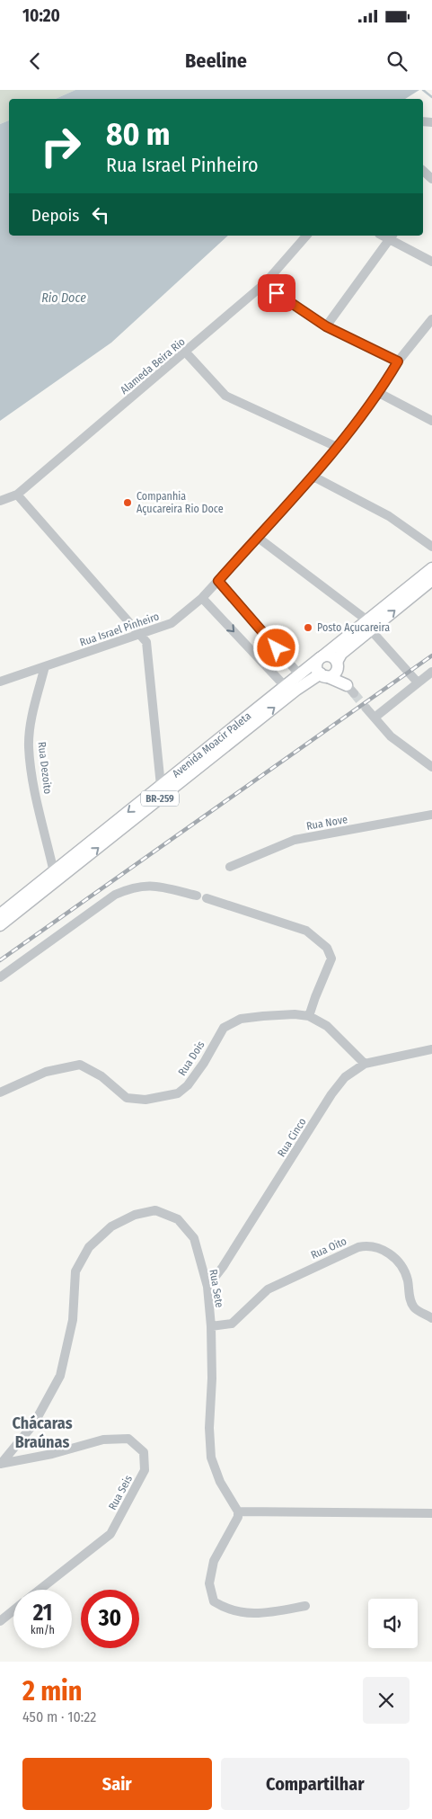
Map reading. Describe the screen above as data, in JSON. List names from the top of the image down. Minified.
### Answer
{"streets":{"main road":["Avenida Moacir Paleta","BR-259"],"street":["Alameda Beira Rio","Rua Israel Pinheiro","Rua Dezoito","Rua Nove","Rua Dois","Rua Cinco","Rua Oito","Rua Sete","Rua Seis"]},"crossings":[["Rua Israel Pinheiro","Rua Dezoito"],["Avenida Moacir Paleta","Rua Dezoito"],["Rua Dois","Rua Cinco"],["Rua Cinco","Rua Sete"],["Rua Oito","Rua Sete"],["Rua Sete","Rua Seis"]],"districts":["Chácaras Braúnas"],"water":["Rio Doce"],"places":["Companhia Açucareira Rio Doce","Posto Açucareira"],"page":{"status":"10:20","header":"Beeline","turn":["80 m","Rua Israel Pinheiro"],"then":"Depois","speed":"21 km/h","limit":"30","heading":["2 min","450 m · 10:22"],"buttons":["Sair","Compartilhar"]}}
